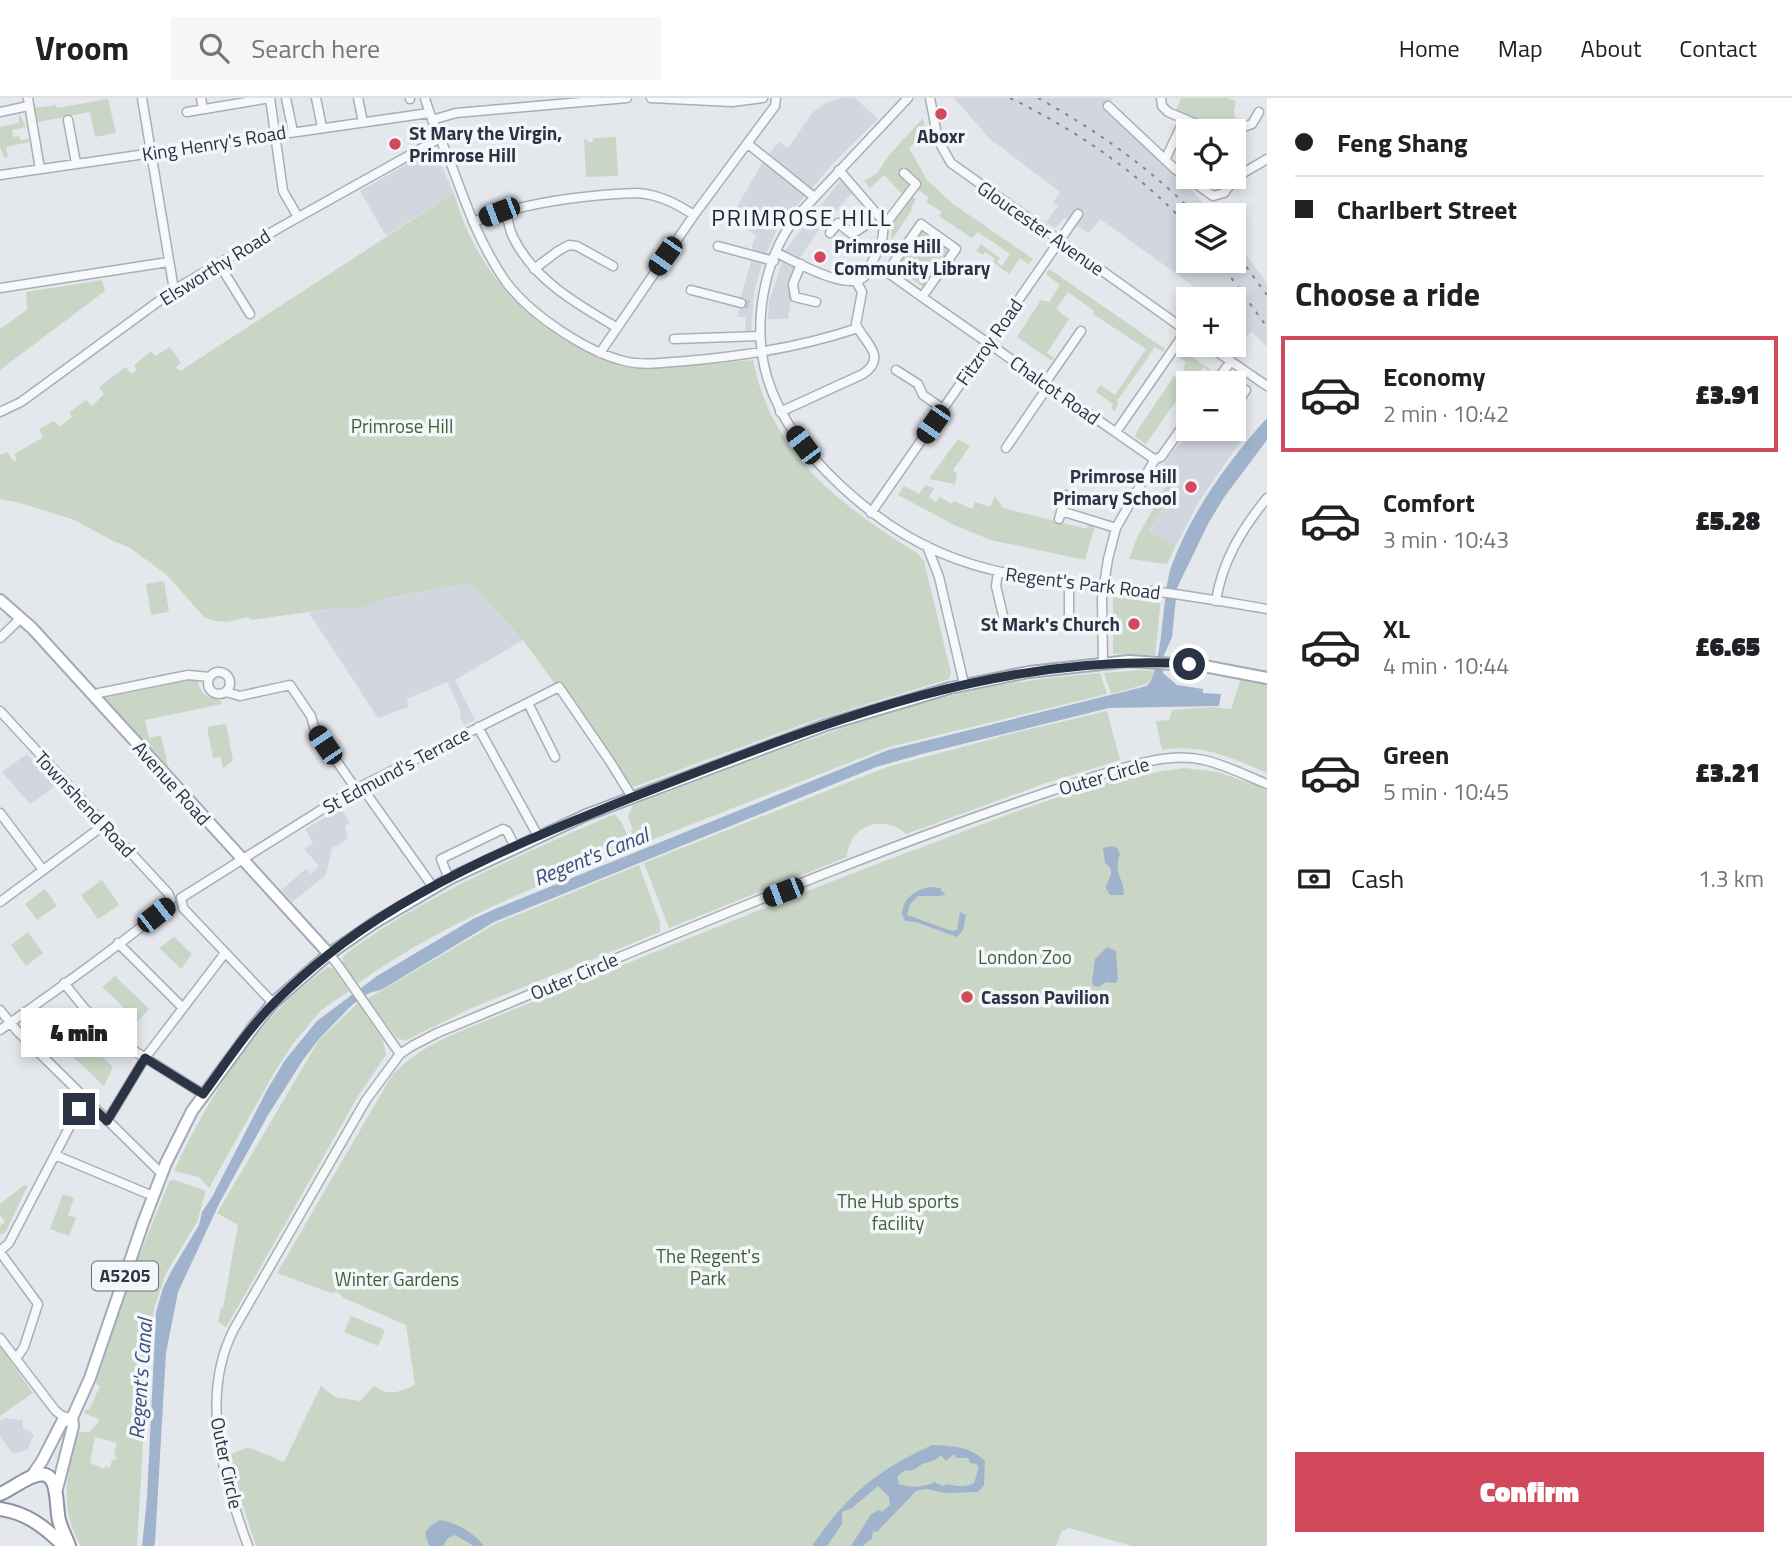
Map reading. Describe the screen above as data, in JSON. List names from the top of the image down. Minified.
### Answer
{"streets":{"main road":["Avenue Road","A5205"],"street":["King Henry's Road","Gloucester Avenue","Elsworthy Road","Fitzroy Road","Chalcot Road","Regent's Park Road","St Edmund's Terrace","Outer Circle","Townshend Road"]},"crossings":[["Gloucester Avenue","Fitzroy Road"],["Fitzroy Road","Chalcot Road"],["Fitzroy Road","Regent's Park Road"],["St Edmund's Terrace","Avenue Road"],["St Edmund's Terrace","A5205"],["Outer Circle","Avenue Road"],["Avenue Road","A5205"]],"districts":["PRIMROSE HILL"],"water":["Regent's Canal"],"parks":["Primrose Hill","London Zoo","The Hub sports facility","The Regent's Park","Winter Gardens"],"places":["Aboxr","St Mary the Virgin, Primrose Hill","Primrose Hill Community Library","Primrose Hill Primary School","St Mark's Church","Casson Pavilion"],"page":{"header":"Vroom","search":"Search here","nav":["Home","Map","About","Contact"],"banner":["Feng Shang","Charlbert Street"],"map_buttons":["+","−"],"heading":"Choose a ride","list":[{"name":"Economy","note":"2 min · 10:42","value":"£3.91"},{"name":"Comfort","note":"3 min · 10:43","value":"£5.28"},{"name":"XL","note":"4 min · 10:44","value":"£6.65"},{"name":"Green","note":"5 min · 10:45","value":"£3.21"}],"pay":["Cash","1.3 km"],"bubble":"4 min","buttons":"Confirm"}}
